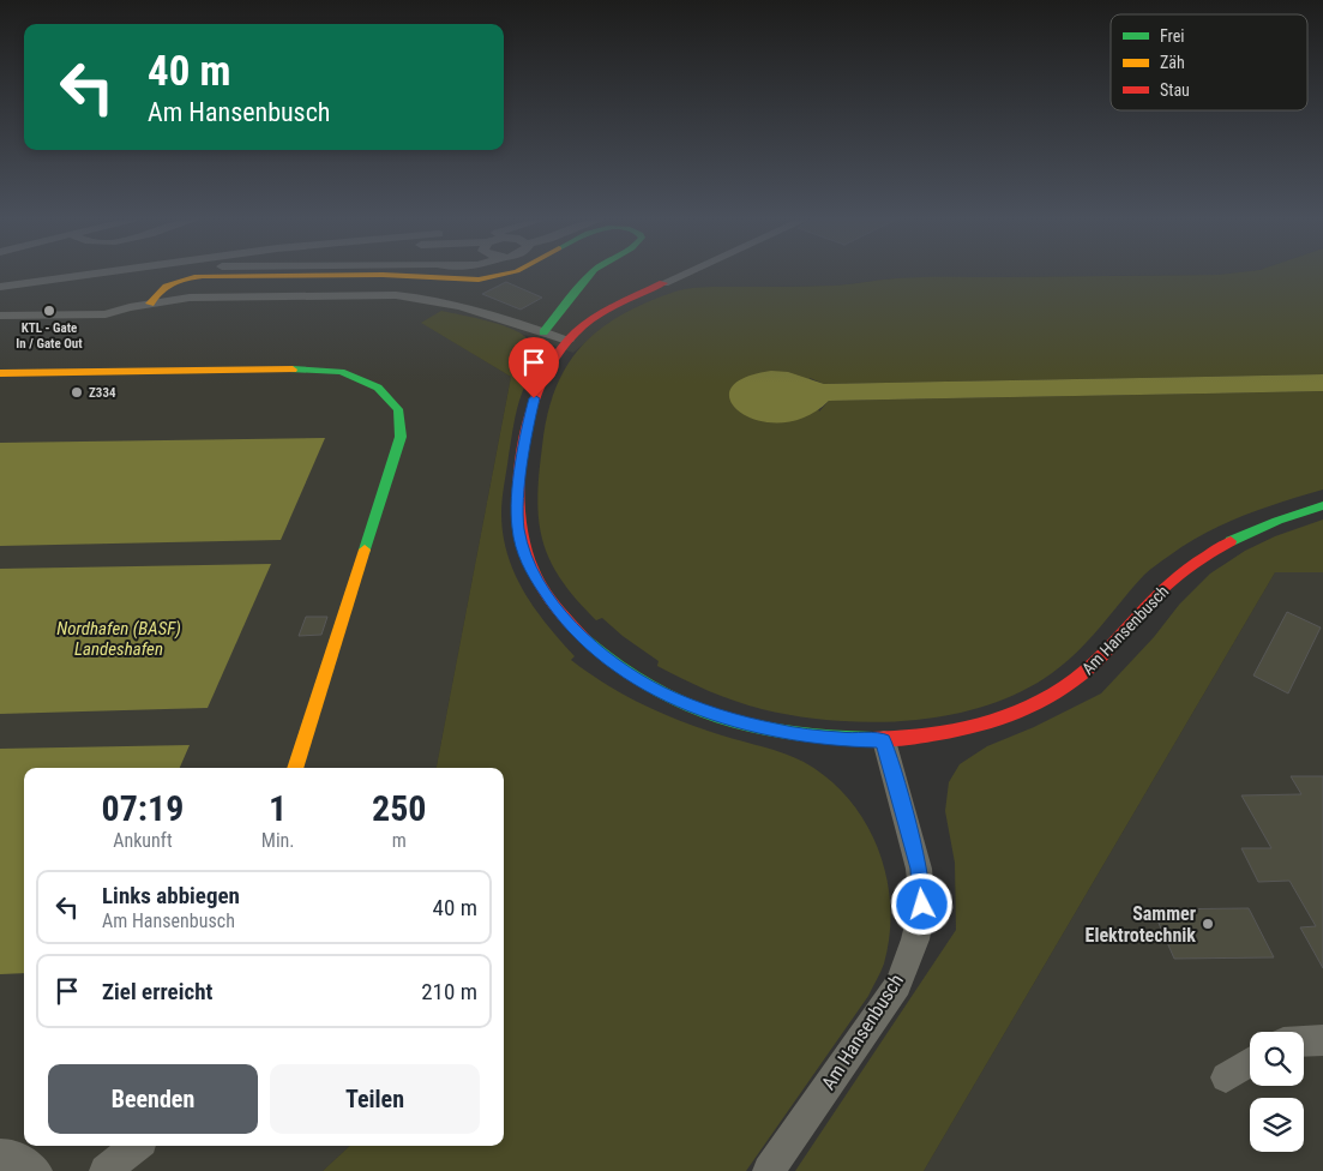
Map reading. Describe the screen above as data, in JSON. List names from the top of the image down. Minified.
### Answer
{"streets":{"street":["Am Hansenbusch"]},"water":["Nordhafen (BASF) Landeshafen"],"places":["KTL - Gate In / Gate Out","Z334","Sammer Elektrotechnik"],"legend":["Frei","Zäh","Stau"],"page":{"turn":["40 m","Am Hansenbusch"],"eta":["07:19","Ankunft","1","Min.","250","m"],"list":[{"name":"Links abbiegen","note":"Am Hansenbusch","value":"40 m"},{"name":"Ziel erreicht","value":"210 m"}],"buttons":["Beenden","Teilen"]}}
